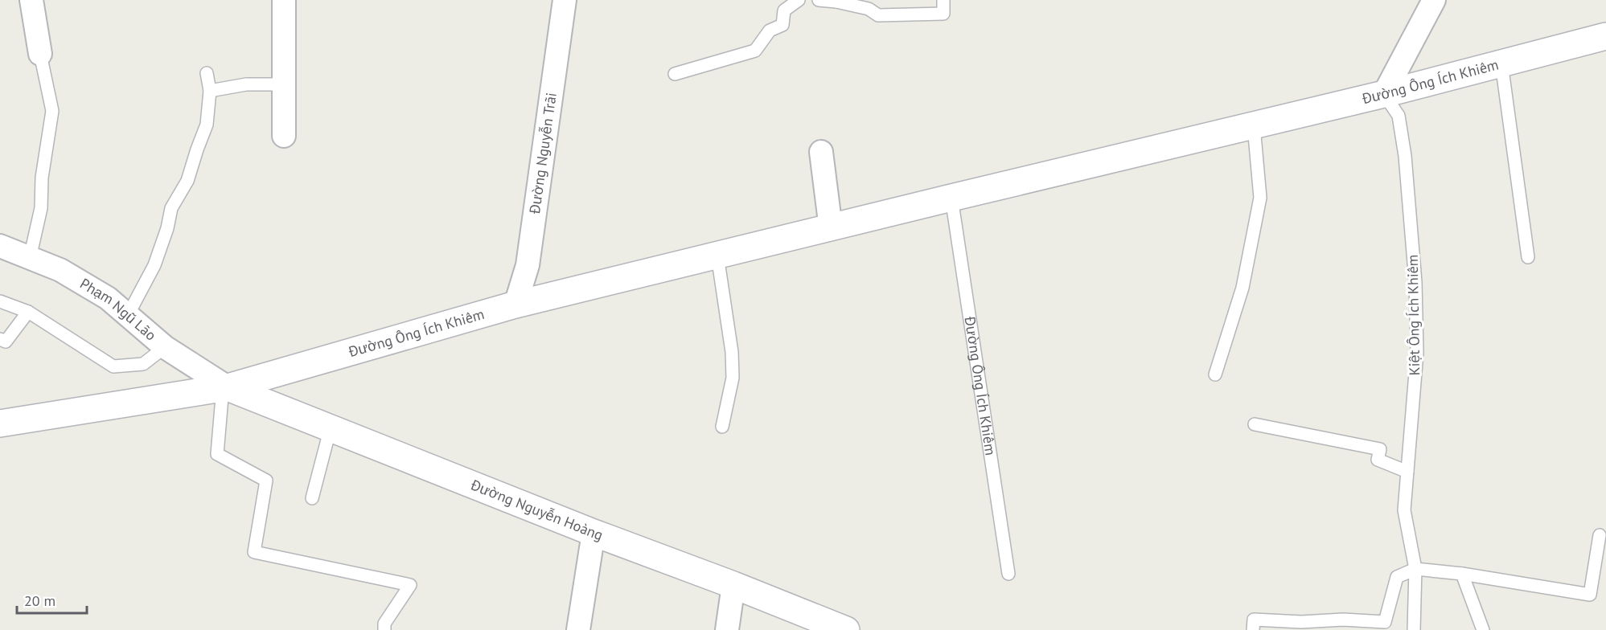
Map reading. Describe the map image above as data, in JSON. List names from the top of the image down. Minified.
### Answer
{"streets":{"main road":["Đường Ông Ích Khiêm","Đường Nguyễn Hoàng"],"street":["Đường Nguyễn Trãi","Phạm Ngũ Lão"],"lane":["Kiệt Ông Ích Khiêm"]},"crossings":[["Đường Ông Ích Khiêm","Đường Nguyễn Trãi"],["Đường Ông Ích Khiêm","Phạm Ngũ Lão"],["Đường Ông Ích Khiêm","Kiệt Ông Ích Khiêm"],["Đường Ông Ích Khiêm","Đường Nguyễn Hoàng"],["Phạm Ngũ Lão","Đường Nguyễn Hoàng"]],"scale_bar":"20 m"}
